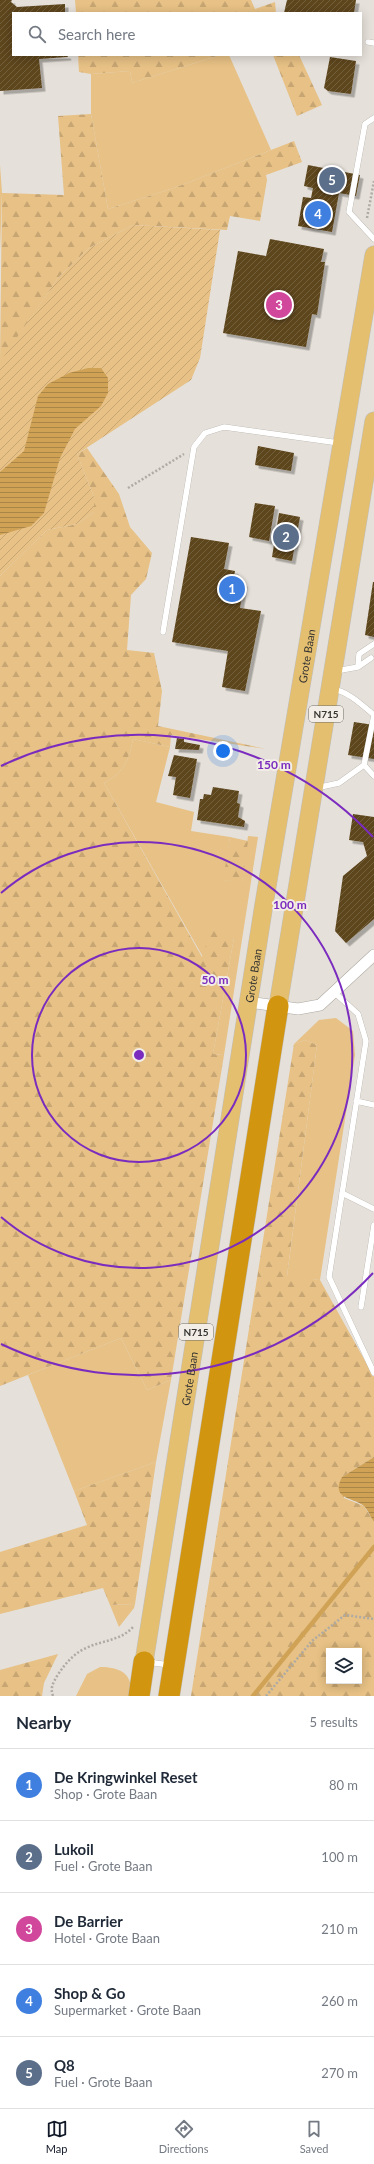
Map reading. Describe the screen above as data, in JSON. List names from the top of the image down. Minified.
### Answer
{"streets":{"highway":["Grote Baan","N715"]},"page":{"search":"Search here","pins":["5","4","3","2","1"],"heading":["Nearby","5 results"],"list":[{"mark":"1","name":"De Kringwinkel Reset","note":"Shop · Grote Baan","value":"80 m"},{"mark":"2","name":"Lukoil","note":"Fuel · Grote Baan","value":"100 m"},{"mark":"3","name":"De Barrier","note":"Hotel · Grote Baan","value":"210 m"},{"mark":"4","name":"Shop & Go","note":"Supermarket · Grote Baan","value":"260 m"},{"mark":"5","name":"Q8","note":"Fuel · Grote Baan","value":"270 m"}],"nav":["Map","Directions","Saved"]},"rings":["150 m","100 m","50 m"]}
